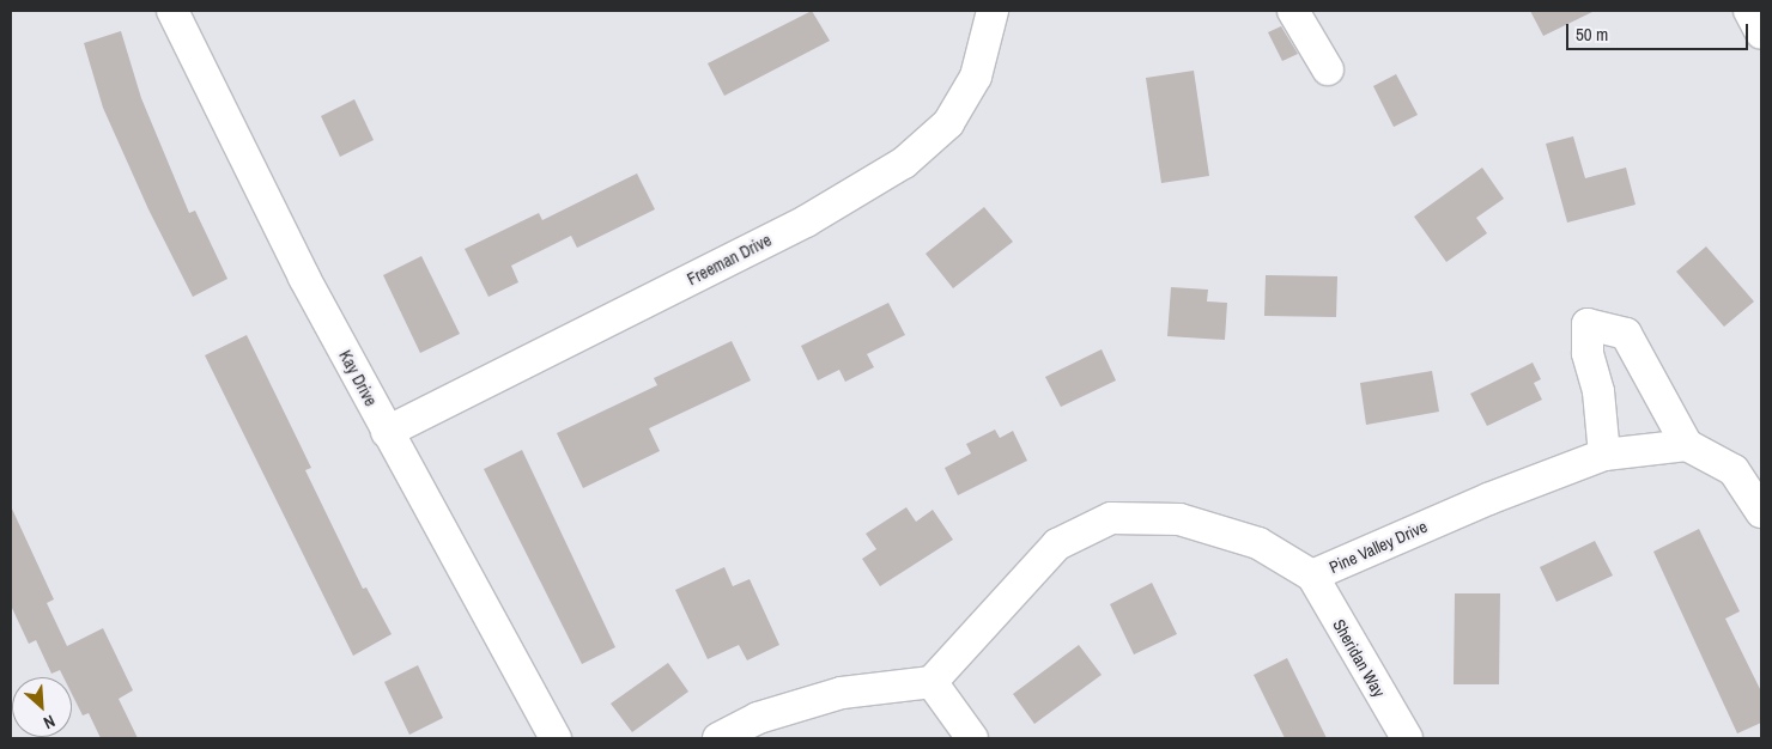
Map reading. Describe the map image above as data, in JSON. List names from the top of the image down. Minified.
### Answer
{"streets":{"street":["Freeman Drive","Kay Drive","Pine Valley Drive","Sheridan Way"]},"crossings":[["Freeman Drive","Kay Drive"],["Pine Valley Drive","Sheridan Way"]],"scale_bar":"50 m","north":"bottom right"}
